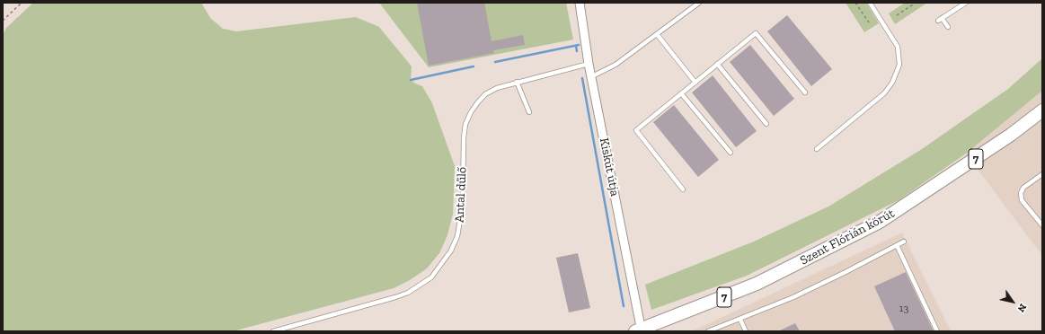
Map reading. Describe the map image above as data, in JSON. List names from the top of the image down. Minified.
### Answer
{"streets":{"main road":["7","Szent Flórián körút"],"street":["Kiskút útja"],"lane":["Antal dűlő"]},"crossings":[["Kiskút útja","Antal dűlő"],["Kiskút útja","Szent Flórián körút"]],"house_numbers":["13"],"north":"bottom right"}
